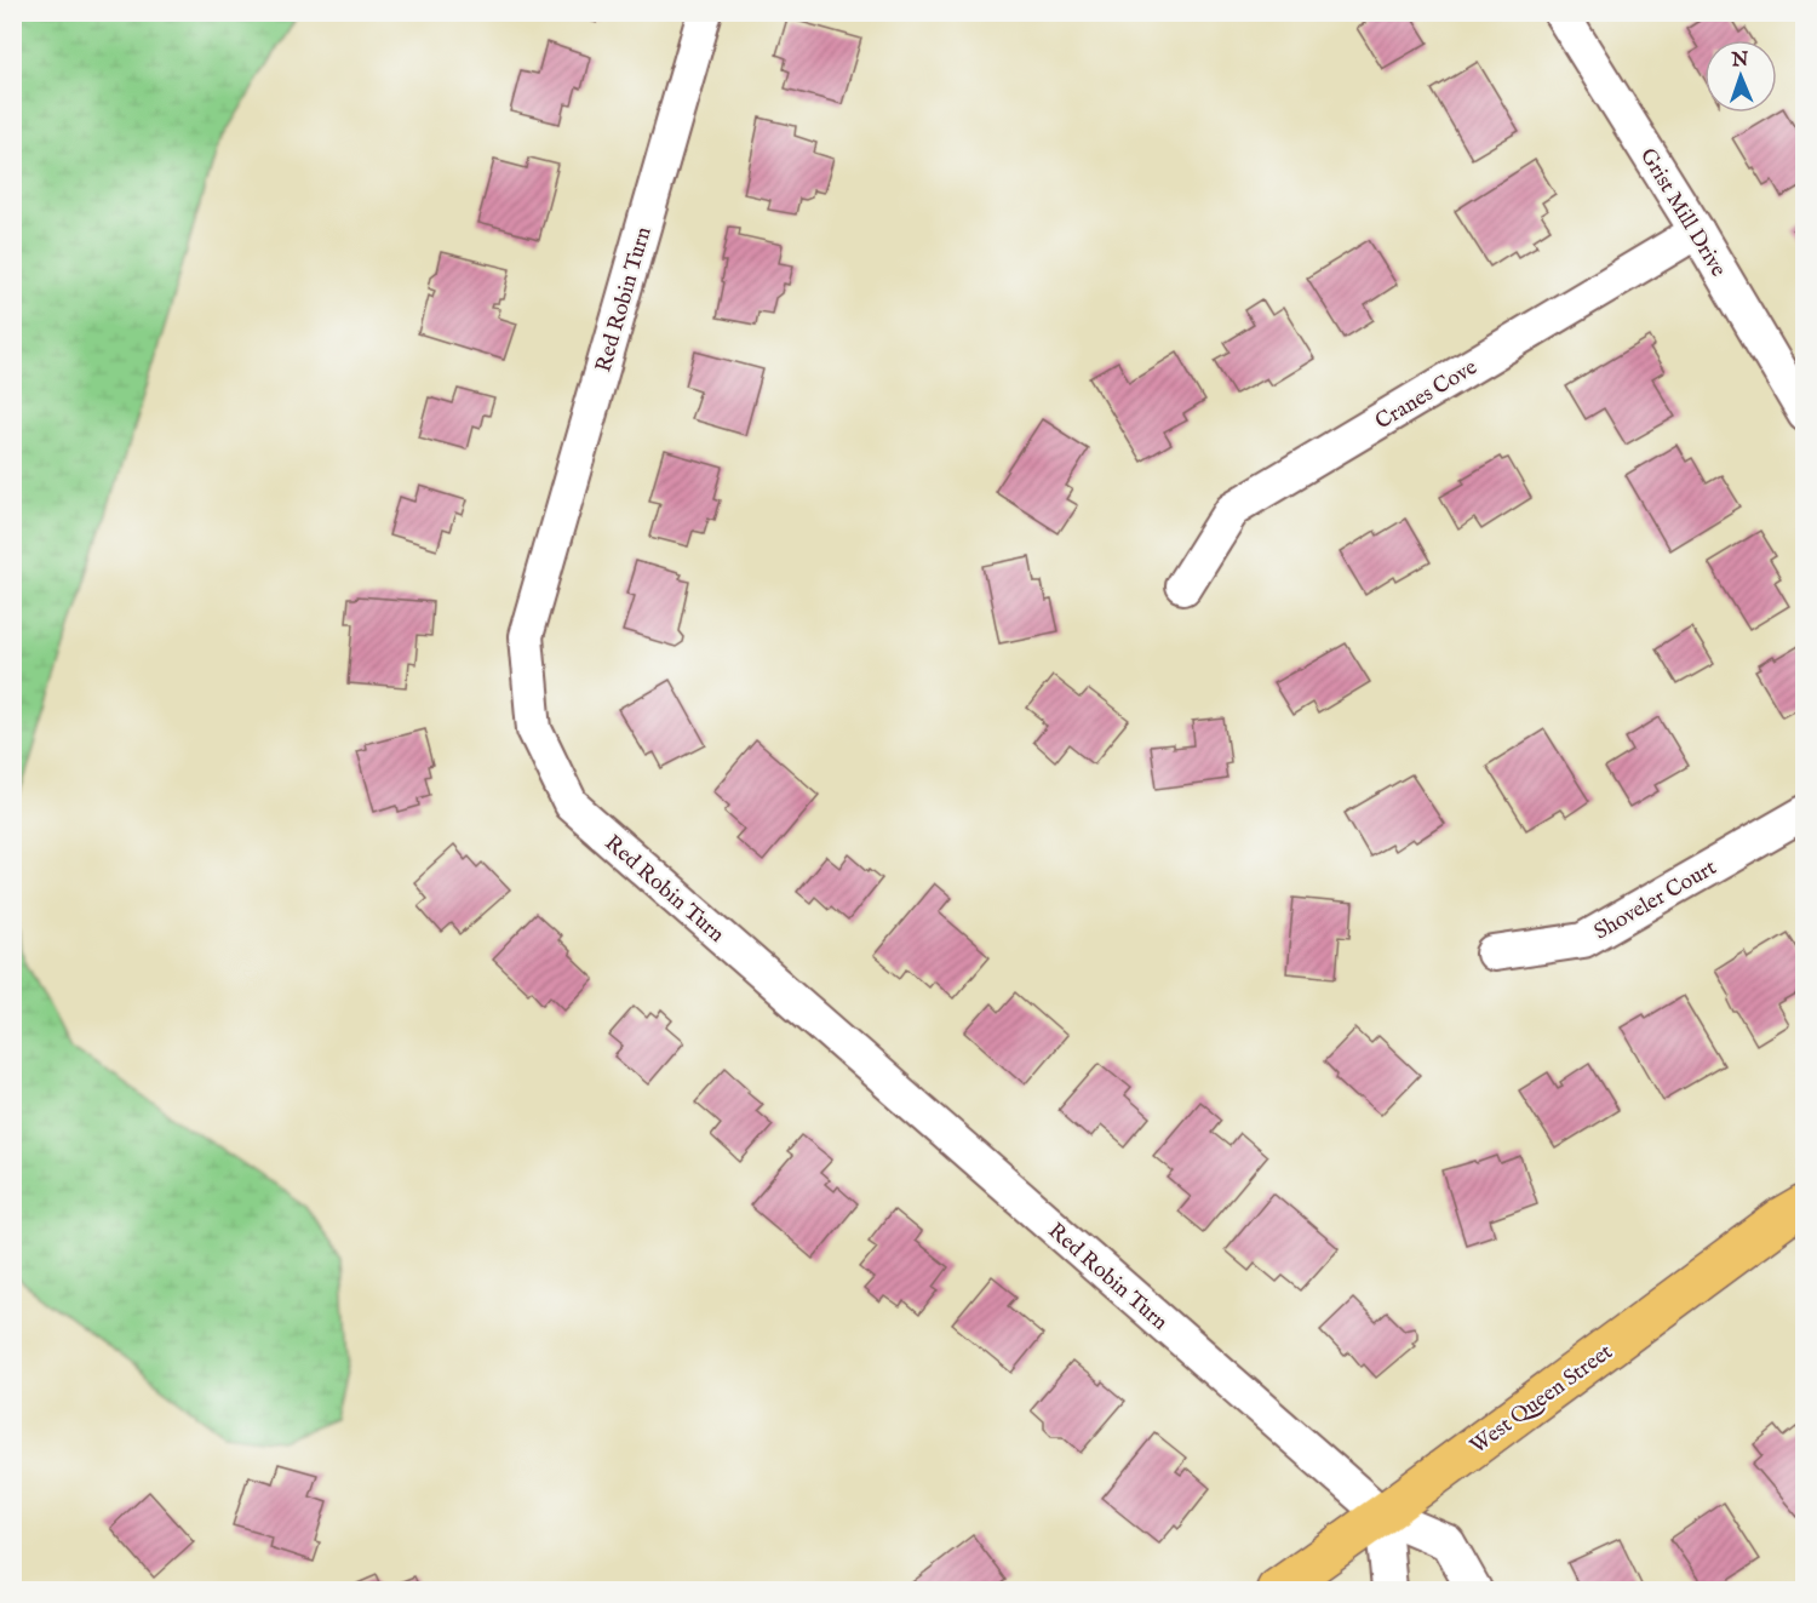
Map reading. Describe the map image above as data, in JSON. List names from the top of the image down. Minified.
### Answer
{"streets":{"main road":["West Queen Street"],"street":["Grist Mill Drive","Red Robin Turn","Cranes Cove","Shoveler Court"]},"crossings":[["Grist Mill Drive","Cranes Cove"],["Red Robin Turn","West Queen Street"]],"north":"top"}
